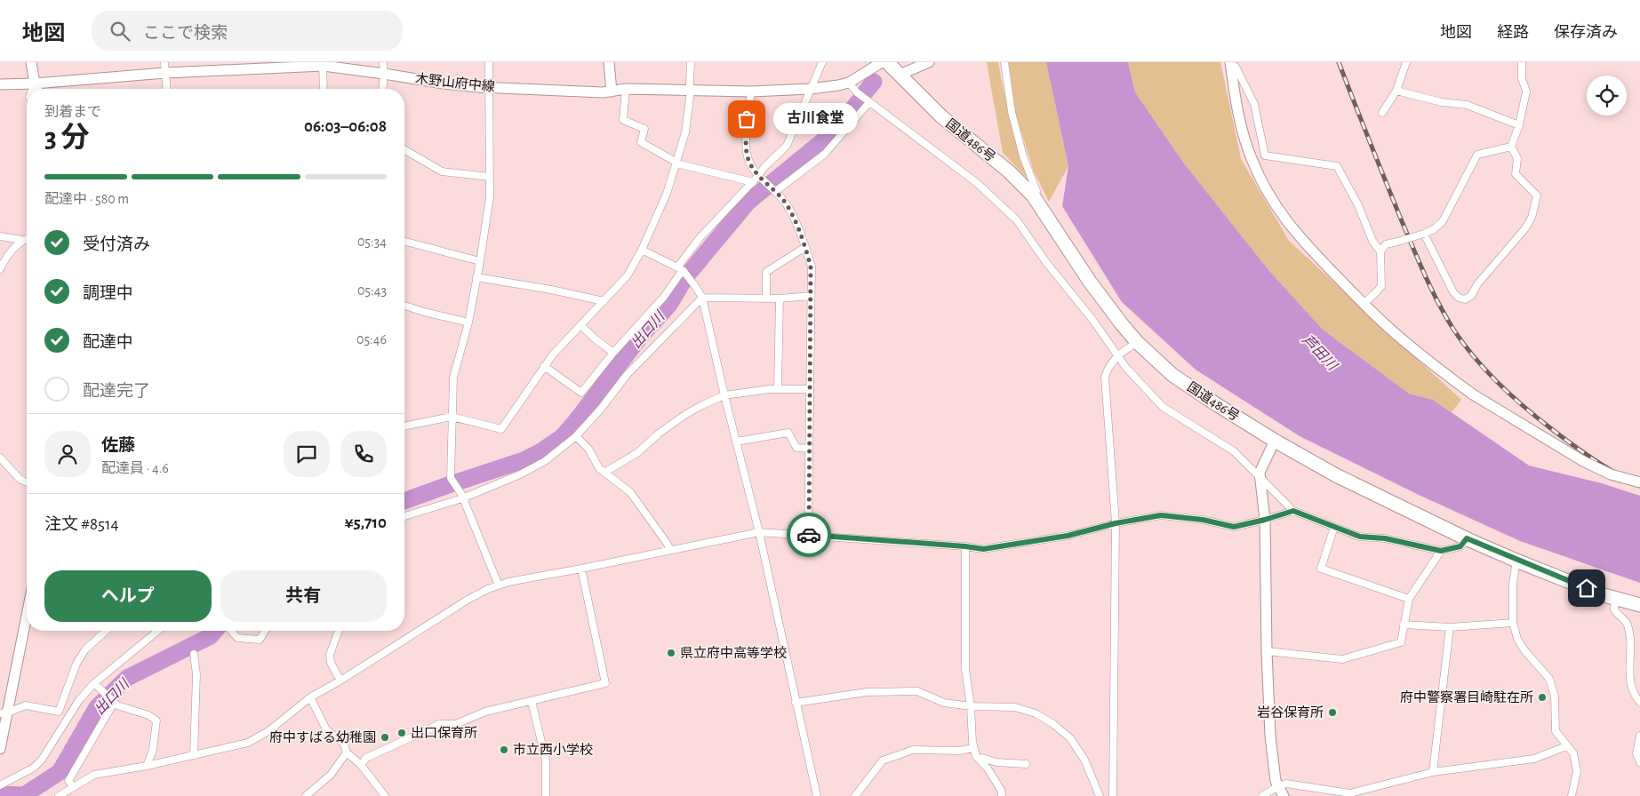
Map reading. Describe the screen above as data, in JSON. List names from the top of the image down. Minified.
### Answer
{"streets":{"highway":["国道486号"],"street":["木野山府中線"]},"water":["出口川","芦田川"],"places":["古川食堂","県立府中高等学校","府中警察署目崎駐在所","岩谷保育所","出口保育所","府中すばる幼稚園","市立西小学校"],"page":{"header":"地図","search":"ここで検索","nav":["地図","経路","保存済み"],"heading":["3 分","到着まで","06:03–06:08"],"panel":["佐藤","配達員 · 4.6","注文 #8514","¥5,710"],"bubble":"古川食堂","bar":"配達中 · 580 m","list":[["受付済み","05:34"],["調理中","05:43"],["配達中","05:46"],"配達完了"],"buttons":["ヘルプ","共有"]}}
